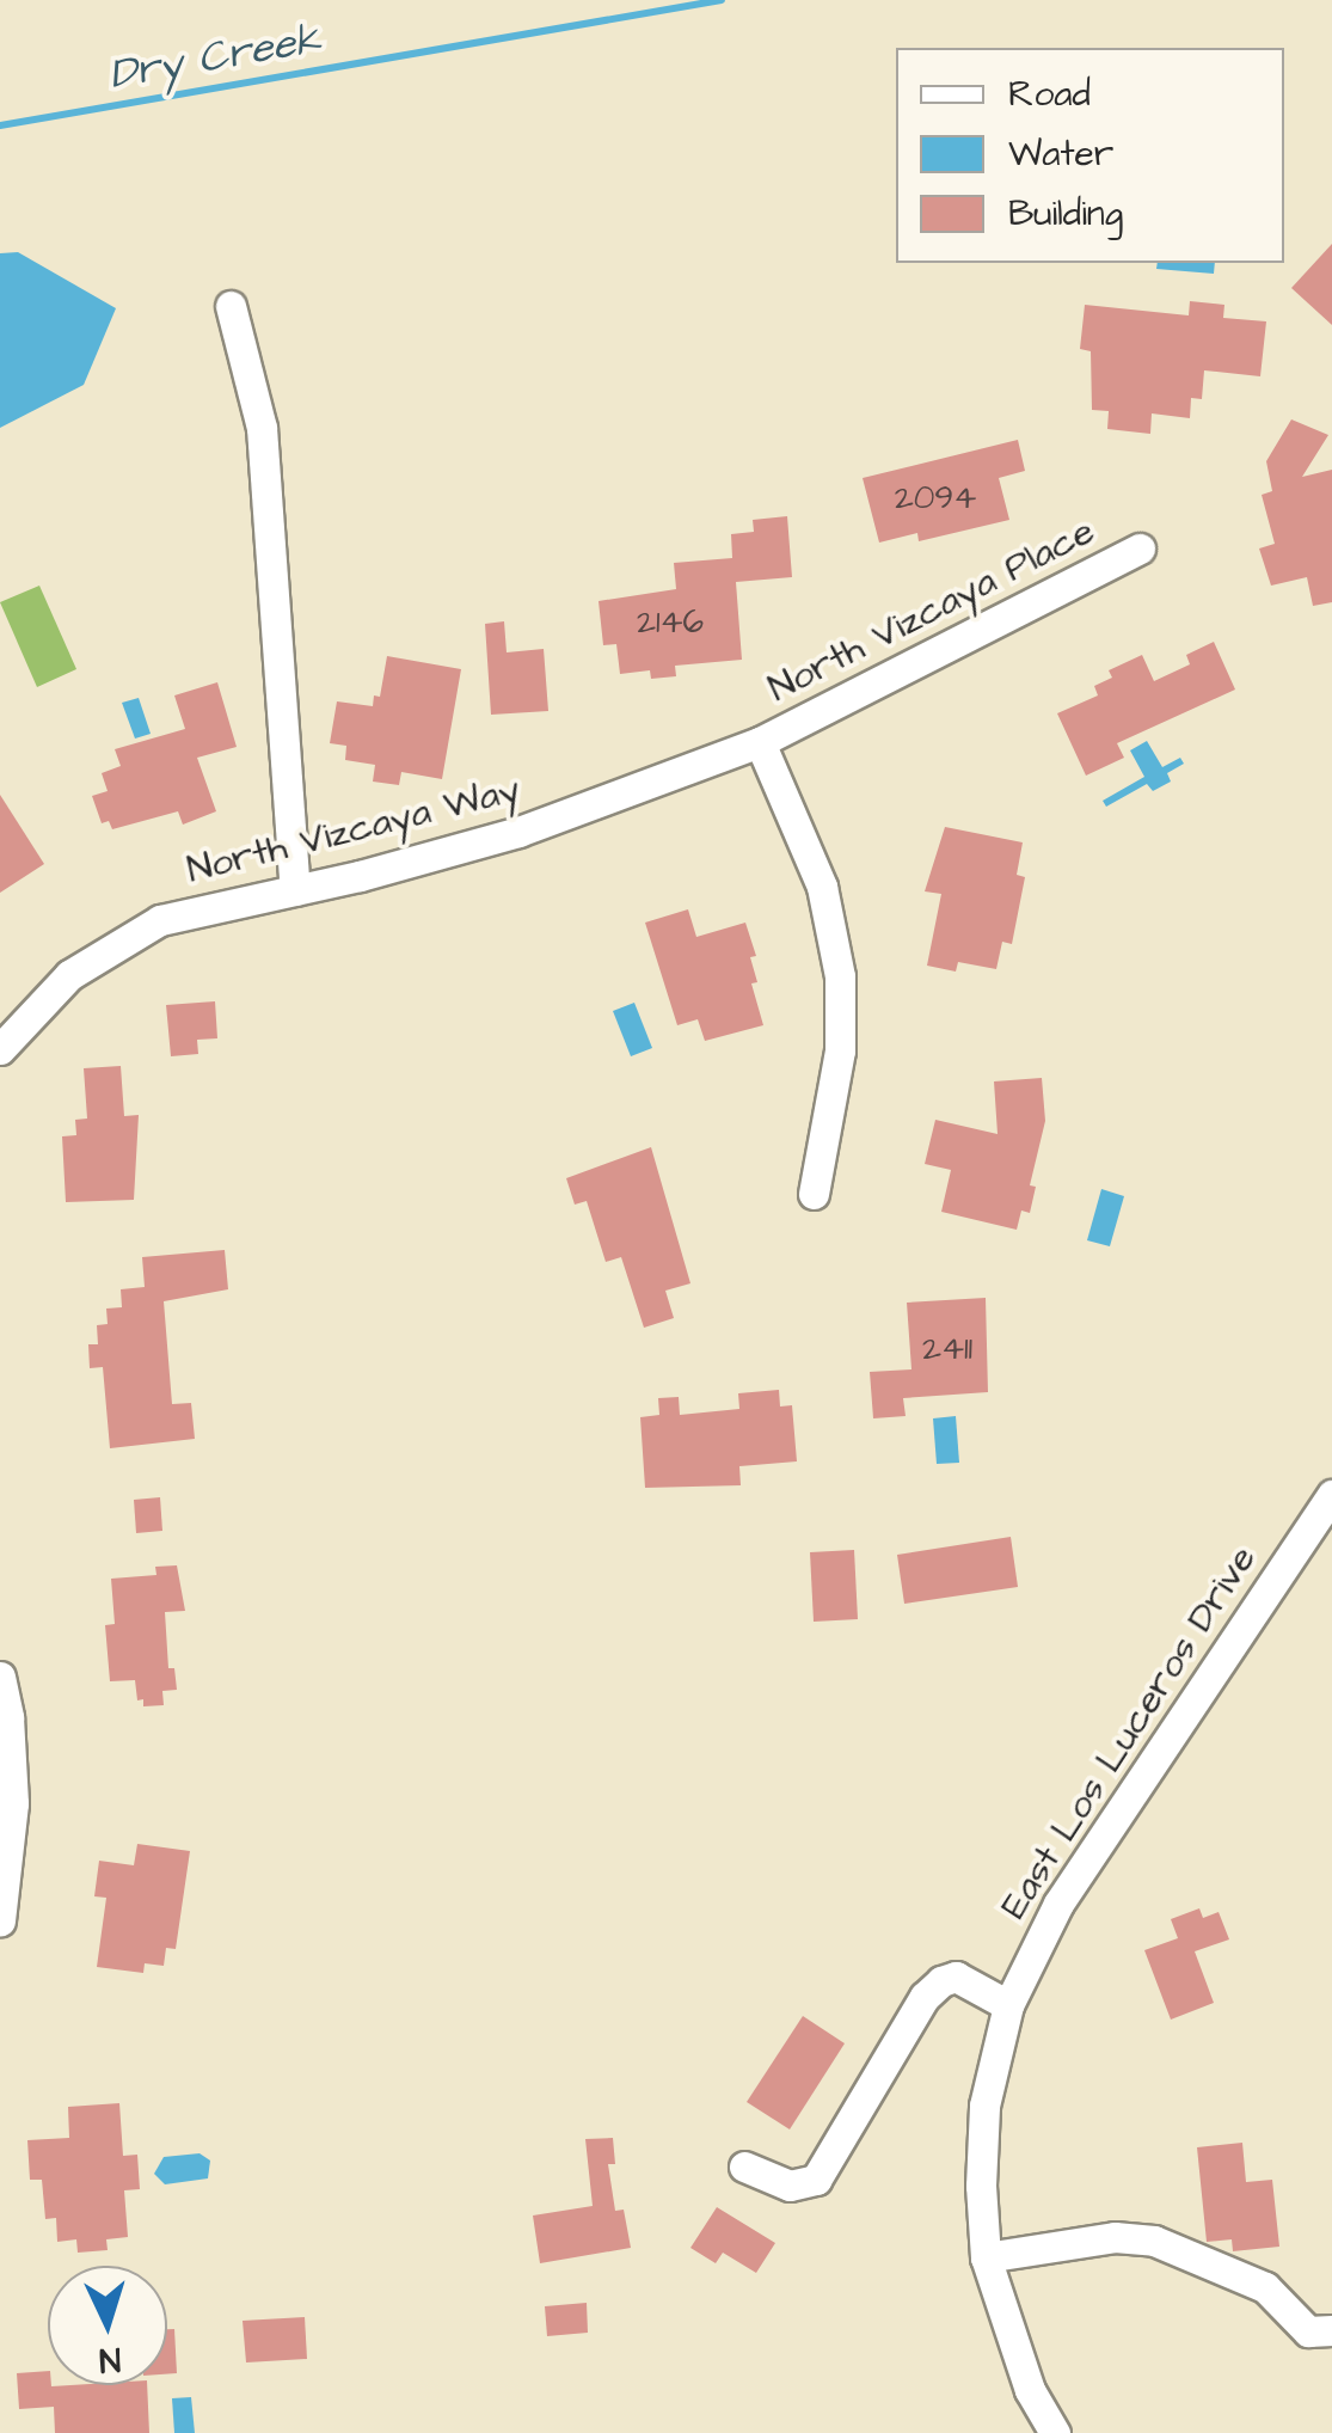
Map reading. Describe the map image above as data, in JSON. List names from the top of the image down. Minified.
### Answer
{"streets":{"street":["North Vizcaya Place","North Vizcaya Way","East Los Luceros Drive"]},"crossings":[["North Vizcaya Place","North Vizcaya Way"]],"water":["Dry Creek"],"house_numbers":["2094","2146","2411"],"legend":["Road","Water","Building"],"north":"bottom"}
